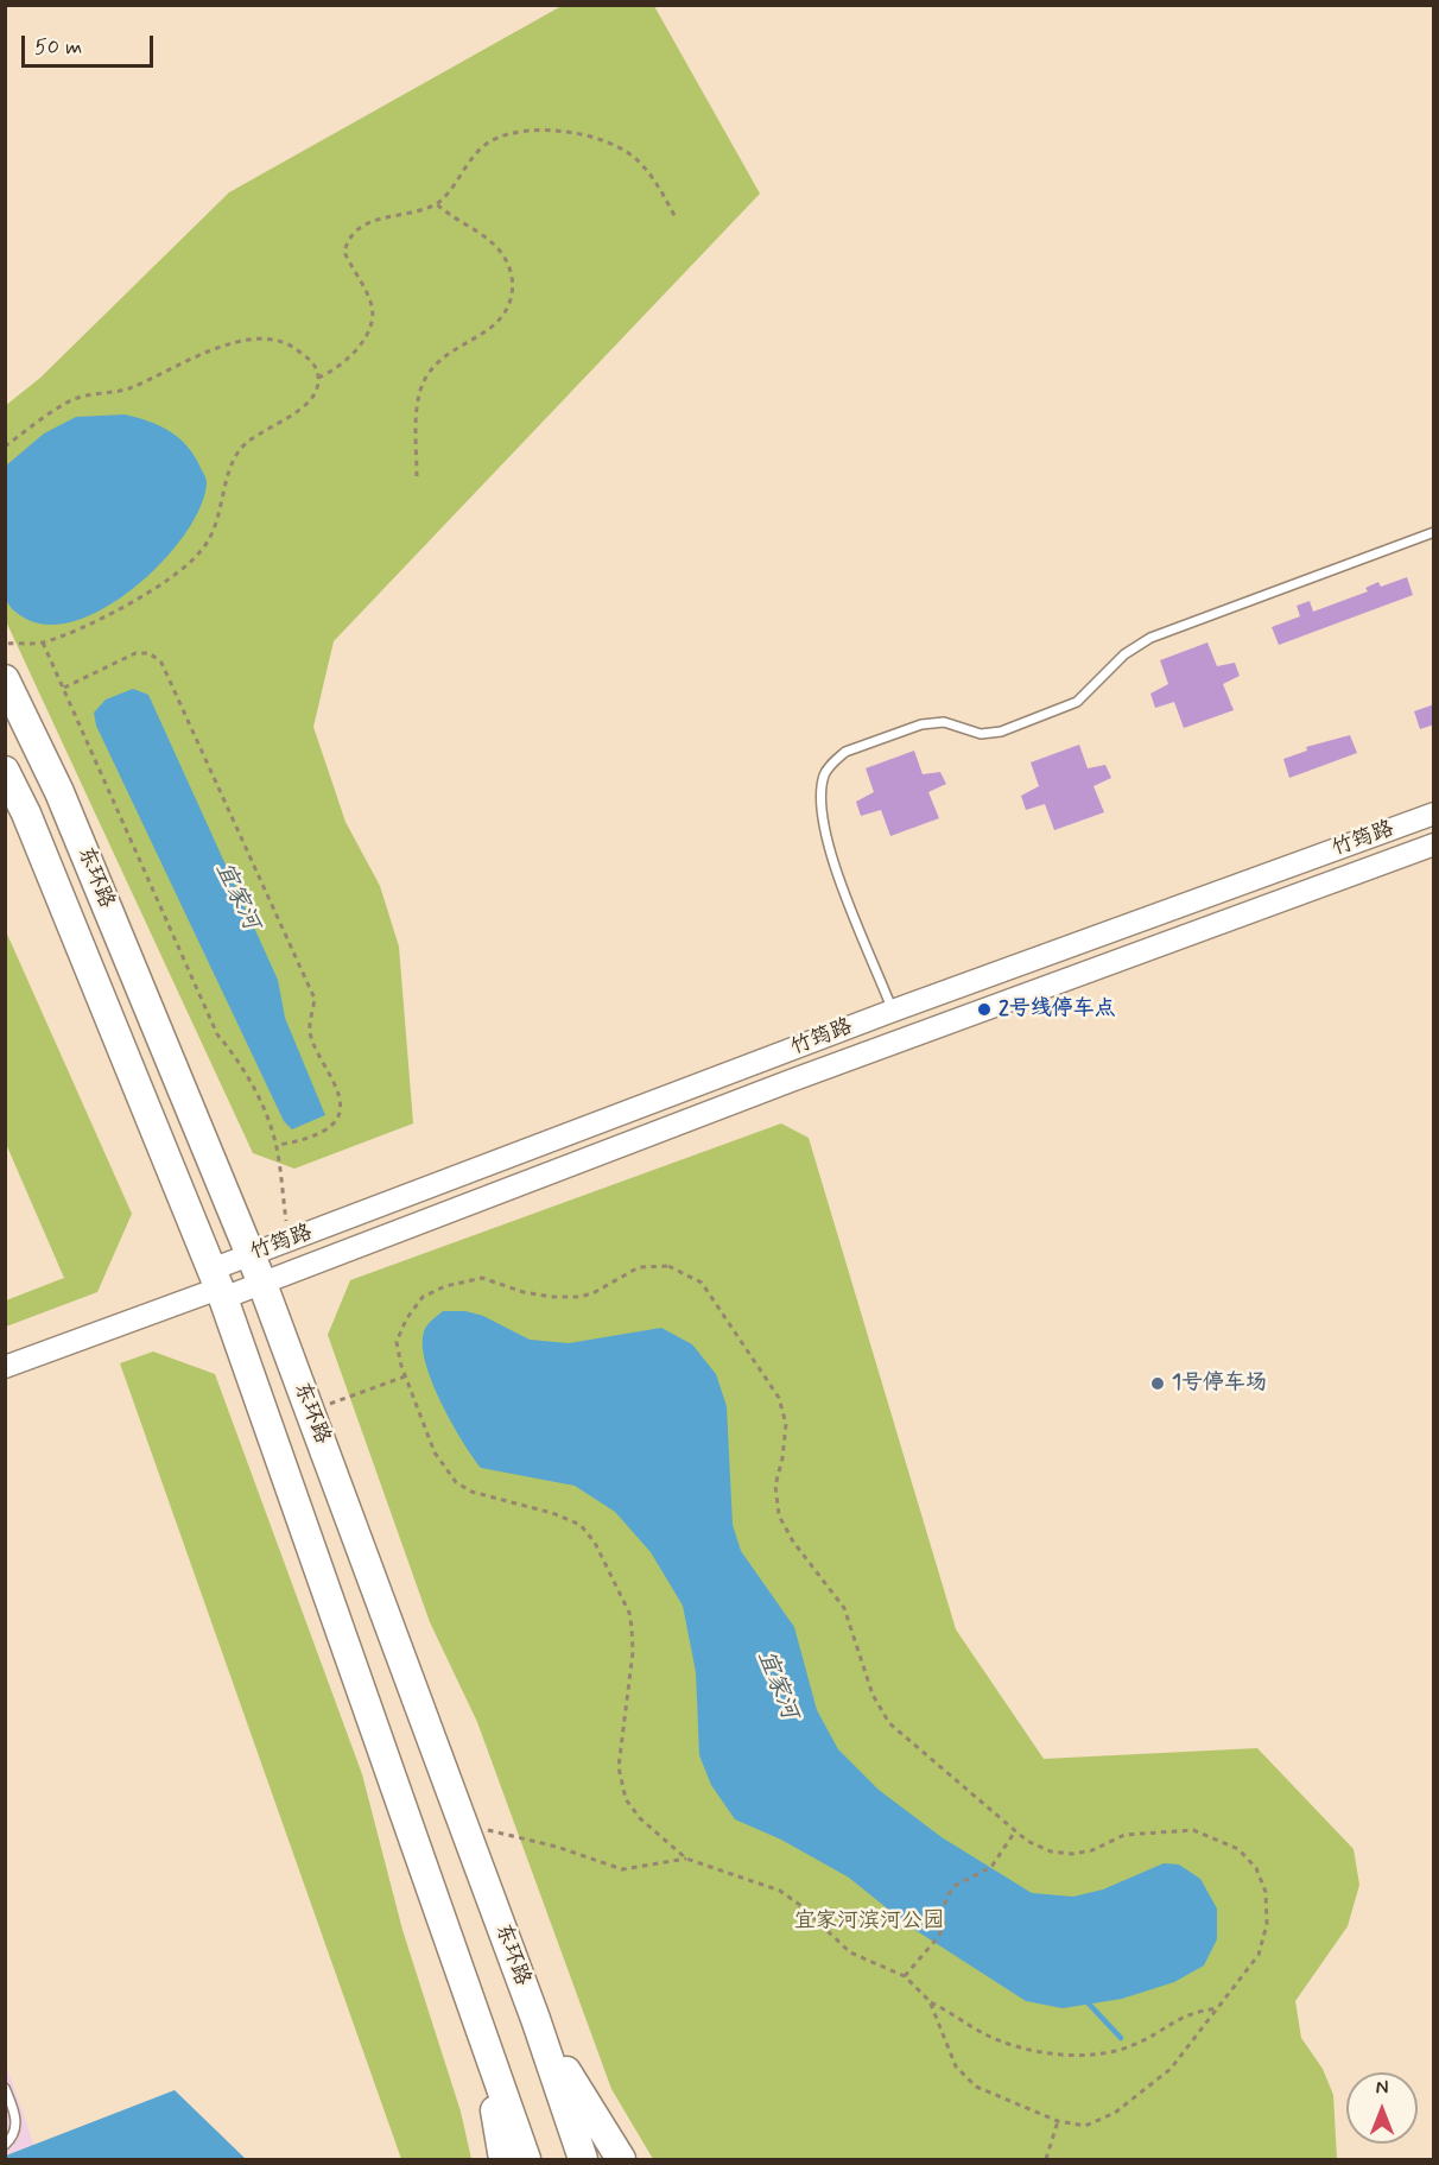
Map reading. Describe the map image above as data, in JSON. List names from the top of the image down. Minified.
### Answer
{"streets":{"highway":["东环路"],"main road":["竹筠路"]},"crossings":[["竹筠路","东环路"]],"water":["宜家河"],"parks":["宜家河滨河公园"],"places":["2号线停车点","1号停车场"],"scale_bar":"50 m","north":"top"}
